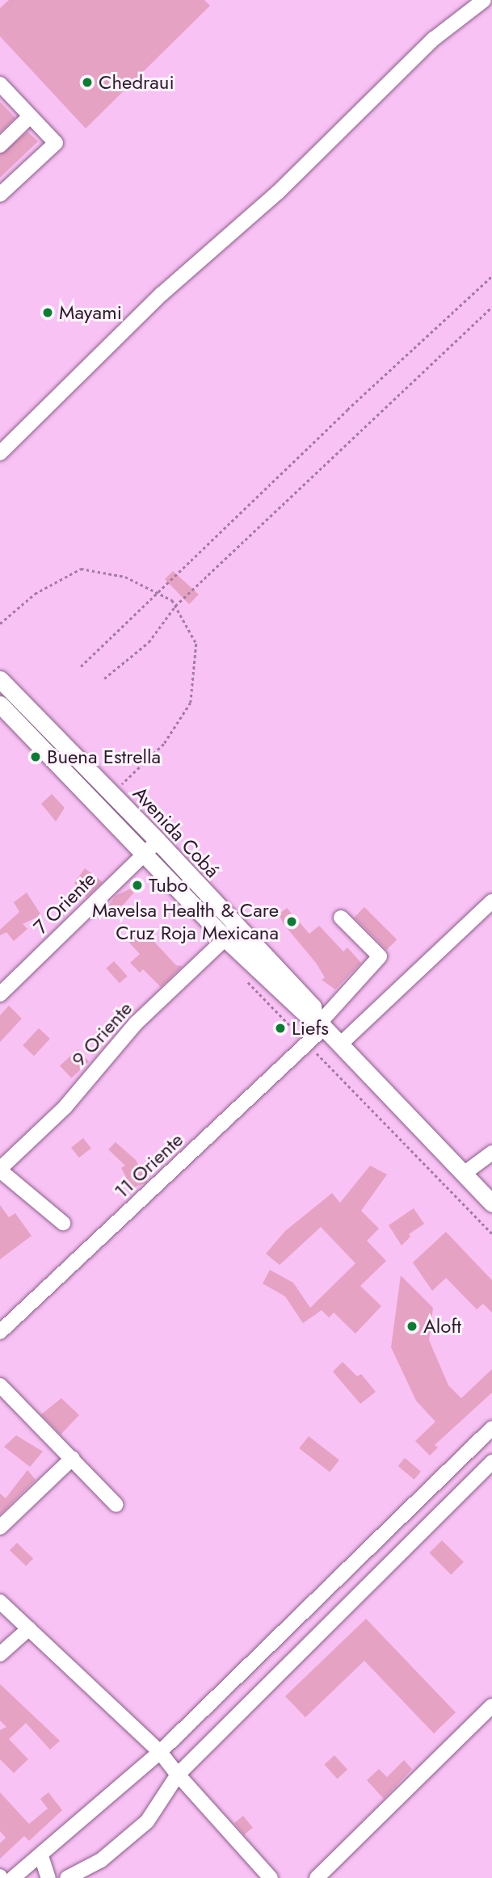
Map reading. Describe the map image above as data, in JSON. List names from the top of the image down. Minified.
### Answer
{"streets":{"main road":["Avenida Cobá"],"street":["7 Oriente","9 Oriente","11 Oriente"]},"crossings":[["Avenida Cobá","7 Oriente"],["Avenida Cobá","9 Oriente"],["Avenida Cobá","11 Oriente"]],"places":["Chedraui","Mayami","Buena Estrella","Tubo","Mavelsa Health & Care Cruz Roja Mexicana","Liefs","Aloft"]}
